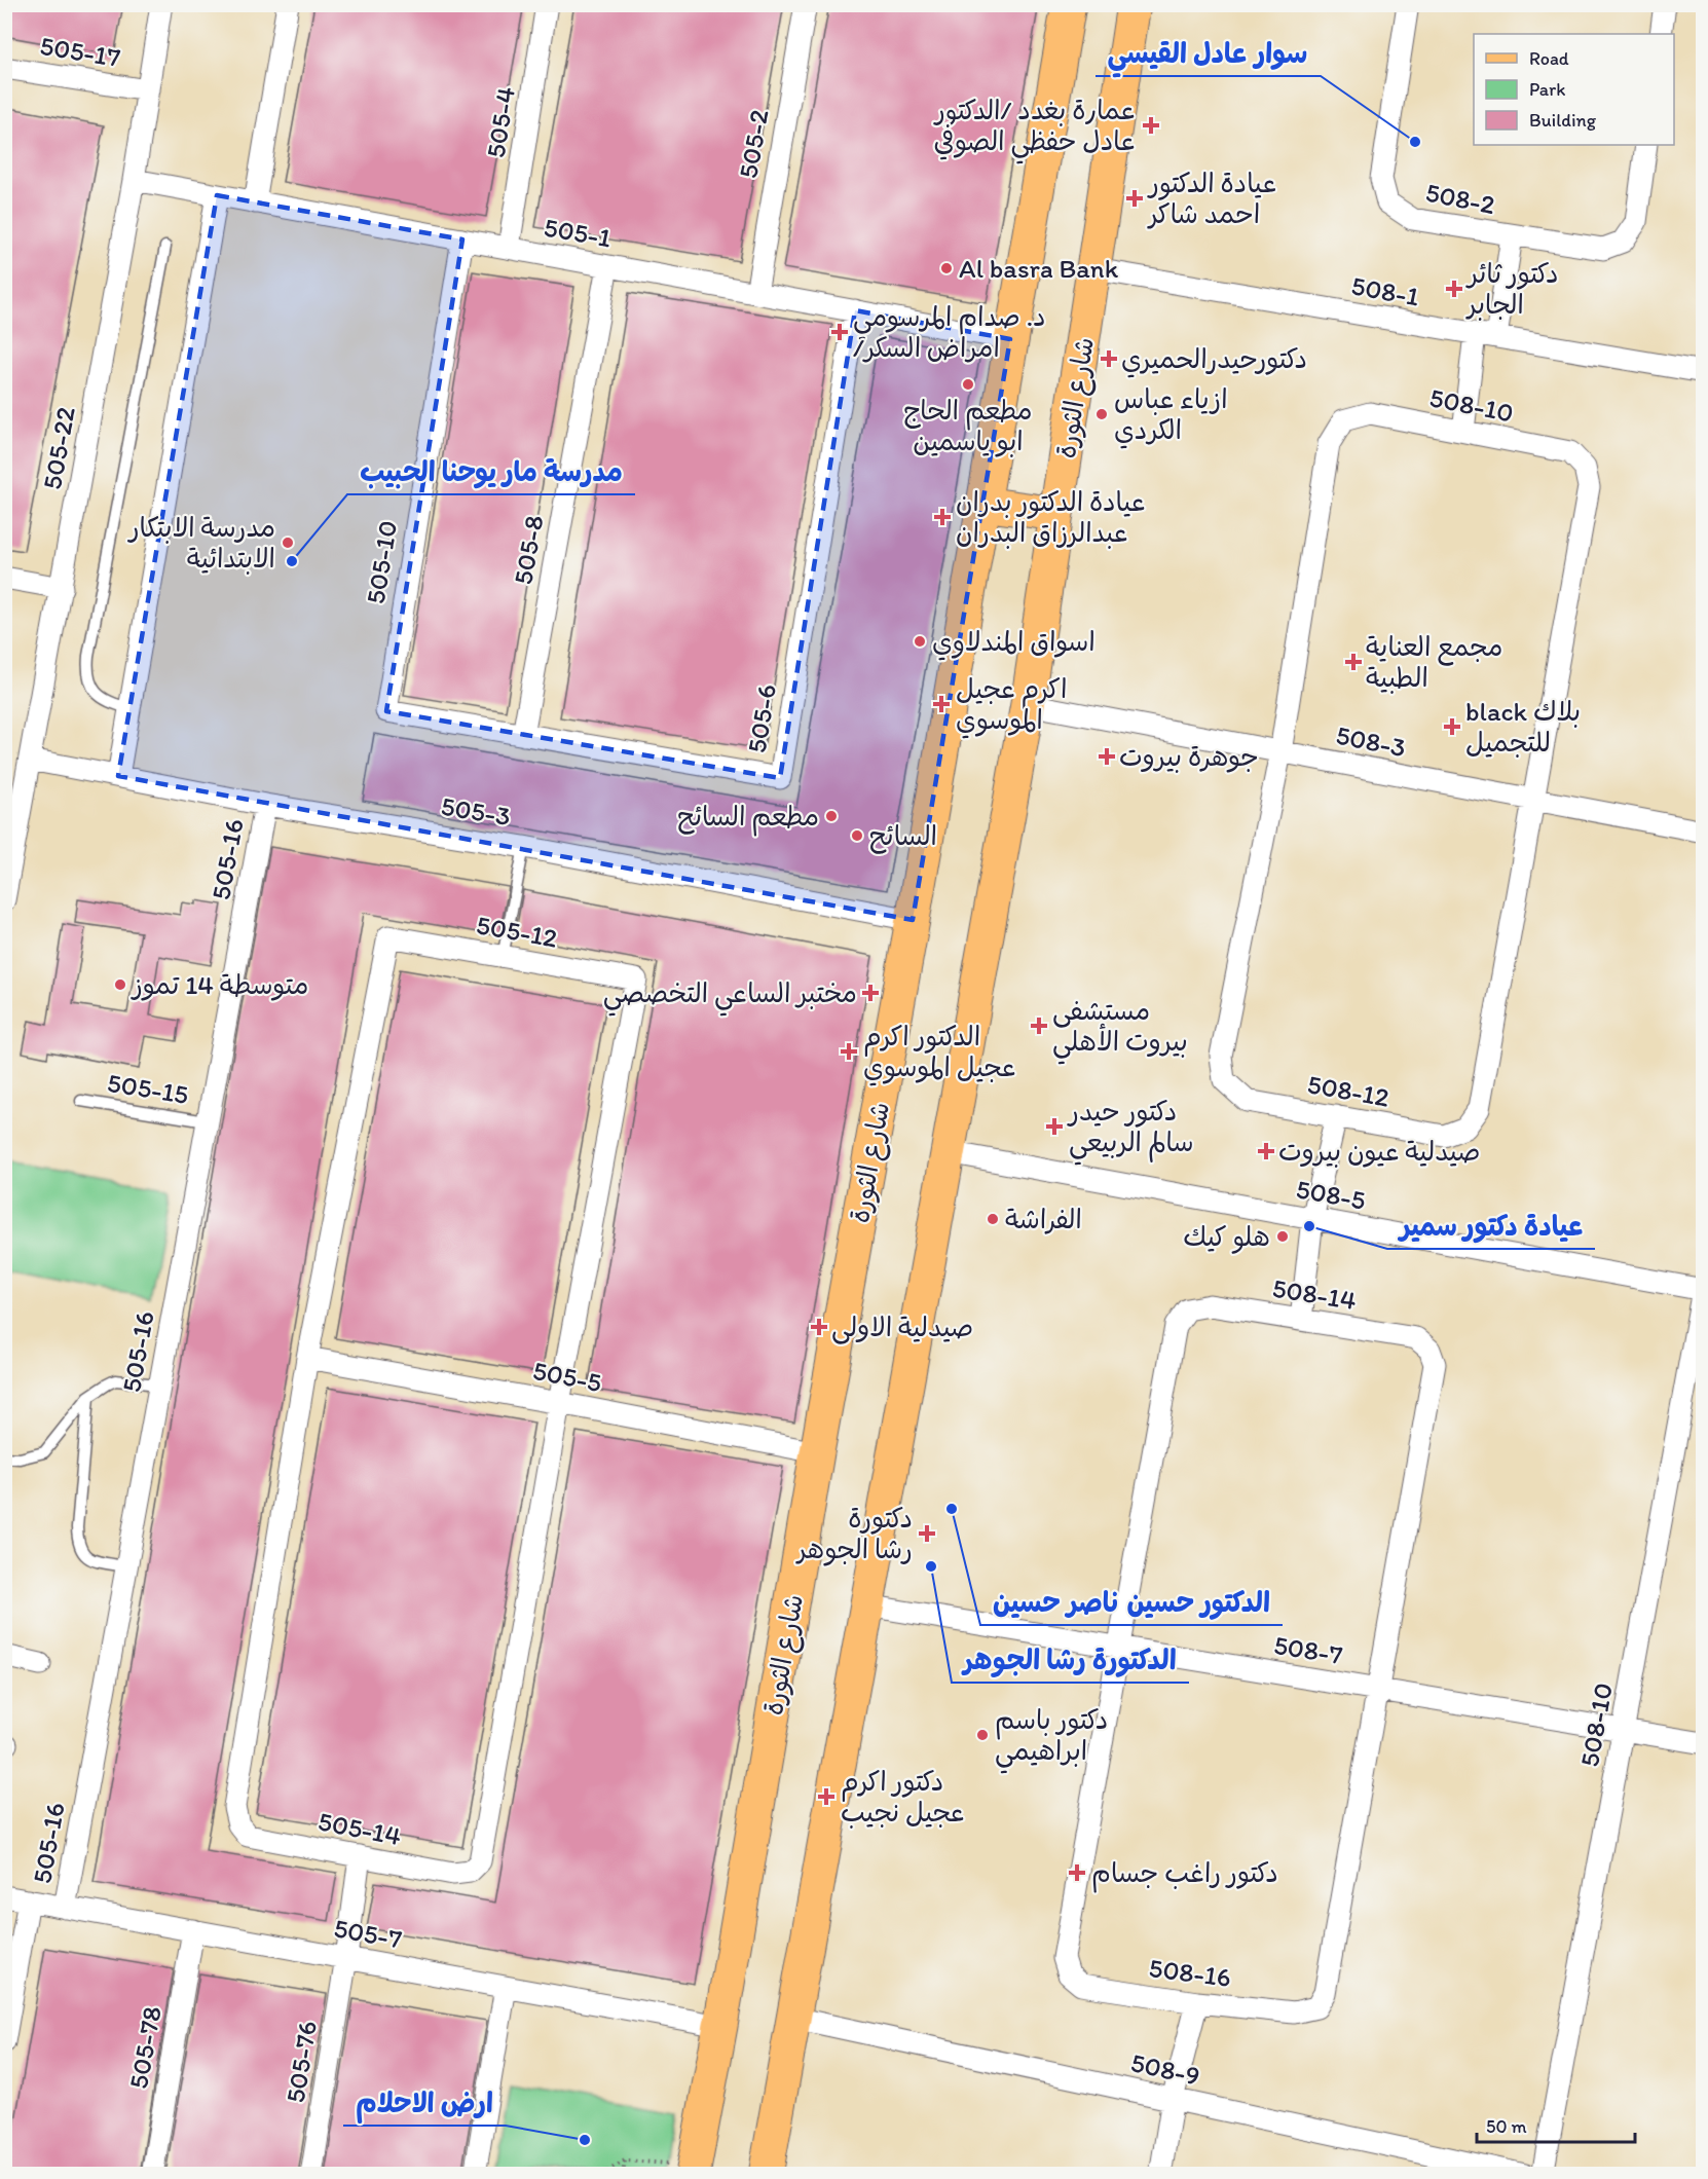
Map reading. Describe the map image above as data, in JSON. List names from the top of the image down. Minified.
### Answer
{"streets":{"main road":["شارع الثورة"],"street":["505-17","505-4","505-2","508-2","505-1","508-1","508-10","505-22","505-8","505-10","505-6","508-3","505-3","505-16","505-12","508-12","508-5","508-14","505-5","508-7","505-14","505-7","508-16","505-78","505-76","508-9"],"lane":["505-15"]},"crossings":[["505-17","505-22"],["505-4","505-1"],["505-2","505-1"],["505-1","شارع الثورة"],["505-1","505-22"],["505-1","505-8"],["505-1","505-10"],["505-1","505-6"],["508-1","شارع الثورة"],["شارع الثورة","508-3"],["شارع الثورة","505-3"],["شارع الثورة","508-5"],["شارع الثورة","505-5"],["شارع الثورة","508-7"],["شارع الثورة","505-7"],["شارع الثورة","508-9"],["508-10","508-3"],["508-10","508-12"],["508-10","508-5"],["508-10","508-7"],["505-22","505-3"],["505-8","505-6"],["505-10","505-6"],["508-3","508-12"],["505-3","505-16"],["505-16","505-15"],["505-16","505-7"],["505-12","505-5"],["505-12","505-14"],["508-14","508-7"],["508-14","508-16"],["505-5","505-14"],["508-7","508-16"],["505-14","505-76"],["505-7","505-78"],["505-7","505-76"]],"places":{"health":["عمارة بغدد /الدكتور عادل حفظي الصوفي","عيادة الدكتور احمد شاكر","دكتور ثائر الجابر","د. صدام المرسومي /امراض السكر","دكتورحيدرالحميري","عيادة الدكتور بدران عبدالرزاق البدران","مجمع العناية الطبية","اكرم عجيل الموسوي","black بلاك للتجميل","جوهرة بيروت","مختبر الساعي التخصصي","مستشفى بيروت الأهلي","الدكتور اكرم عجيل الموسوي","دكتور حيدر سالم الربيعي","صيدلية عيون بيروت","صيدلية الاولى","دكتورة رشا الجوهر","دكتور اكرم عجيل نجيب","دكتور راغب جسام"],"other":["سوار عادل القيسي","Al basra Bank","مطعم الحاج ابو ياسمين","ازياء عباس الكردي","مدرسة الابتكار الابتدائية","مدرسة مار يوحنا الحبيب","اسواق المندلاوي","مطعم السائح","السائح","متوسطة 14 تموز","الفراشة","عيادة دكتور سمير","هلو كيك","الدكتور حسين ناصر حسين","الدكتورة رشا الجوهر","دكتور باسم ابراهيمي","ارض الاحلام"]},"legend":["Road","Park","Building"],"scale_bar":"50 m"}
